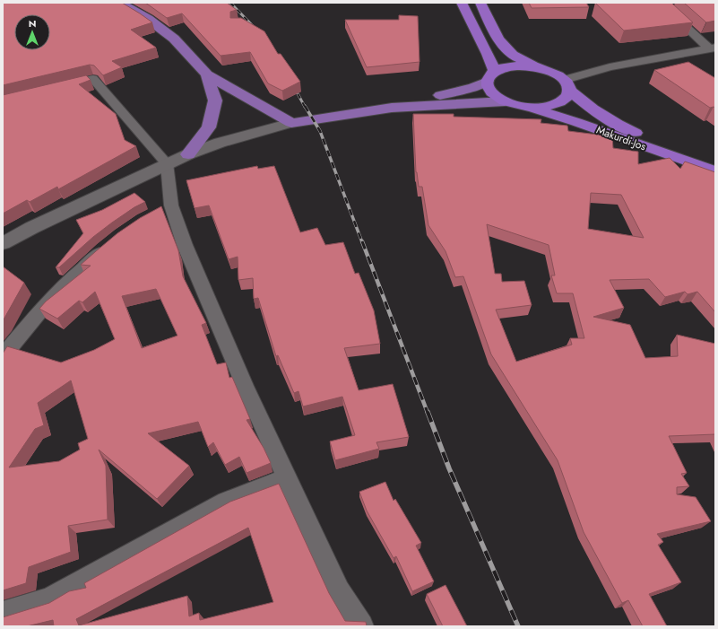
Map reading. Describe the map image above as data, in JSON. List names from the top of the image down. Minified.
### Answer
{"streets":{"highway":["Makurdi-Jos"]},"north":"top"}
